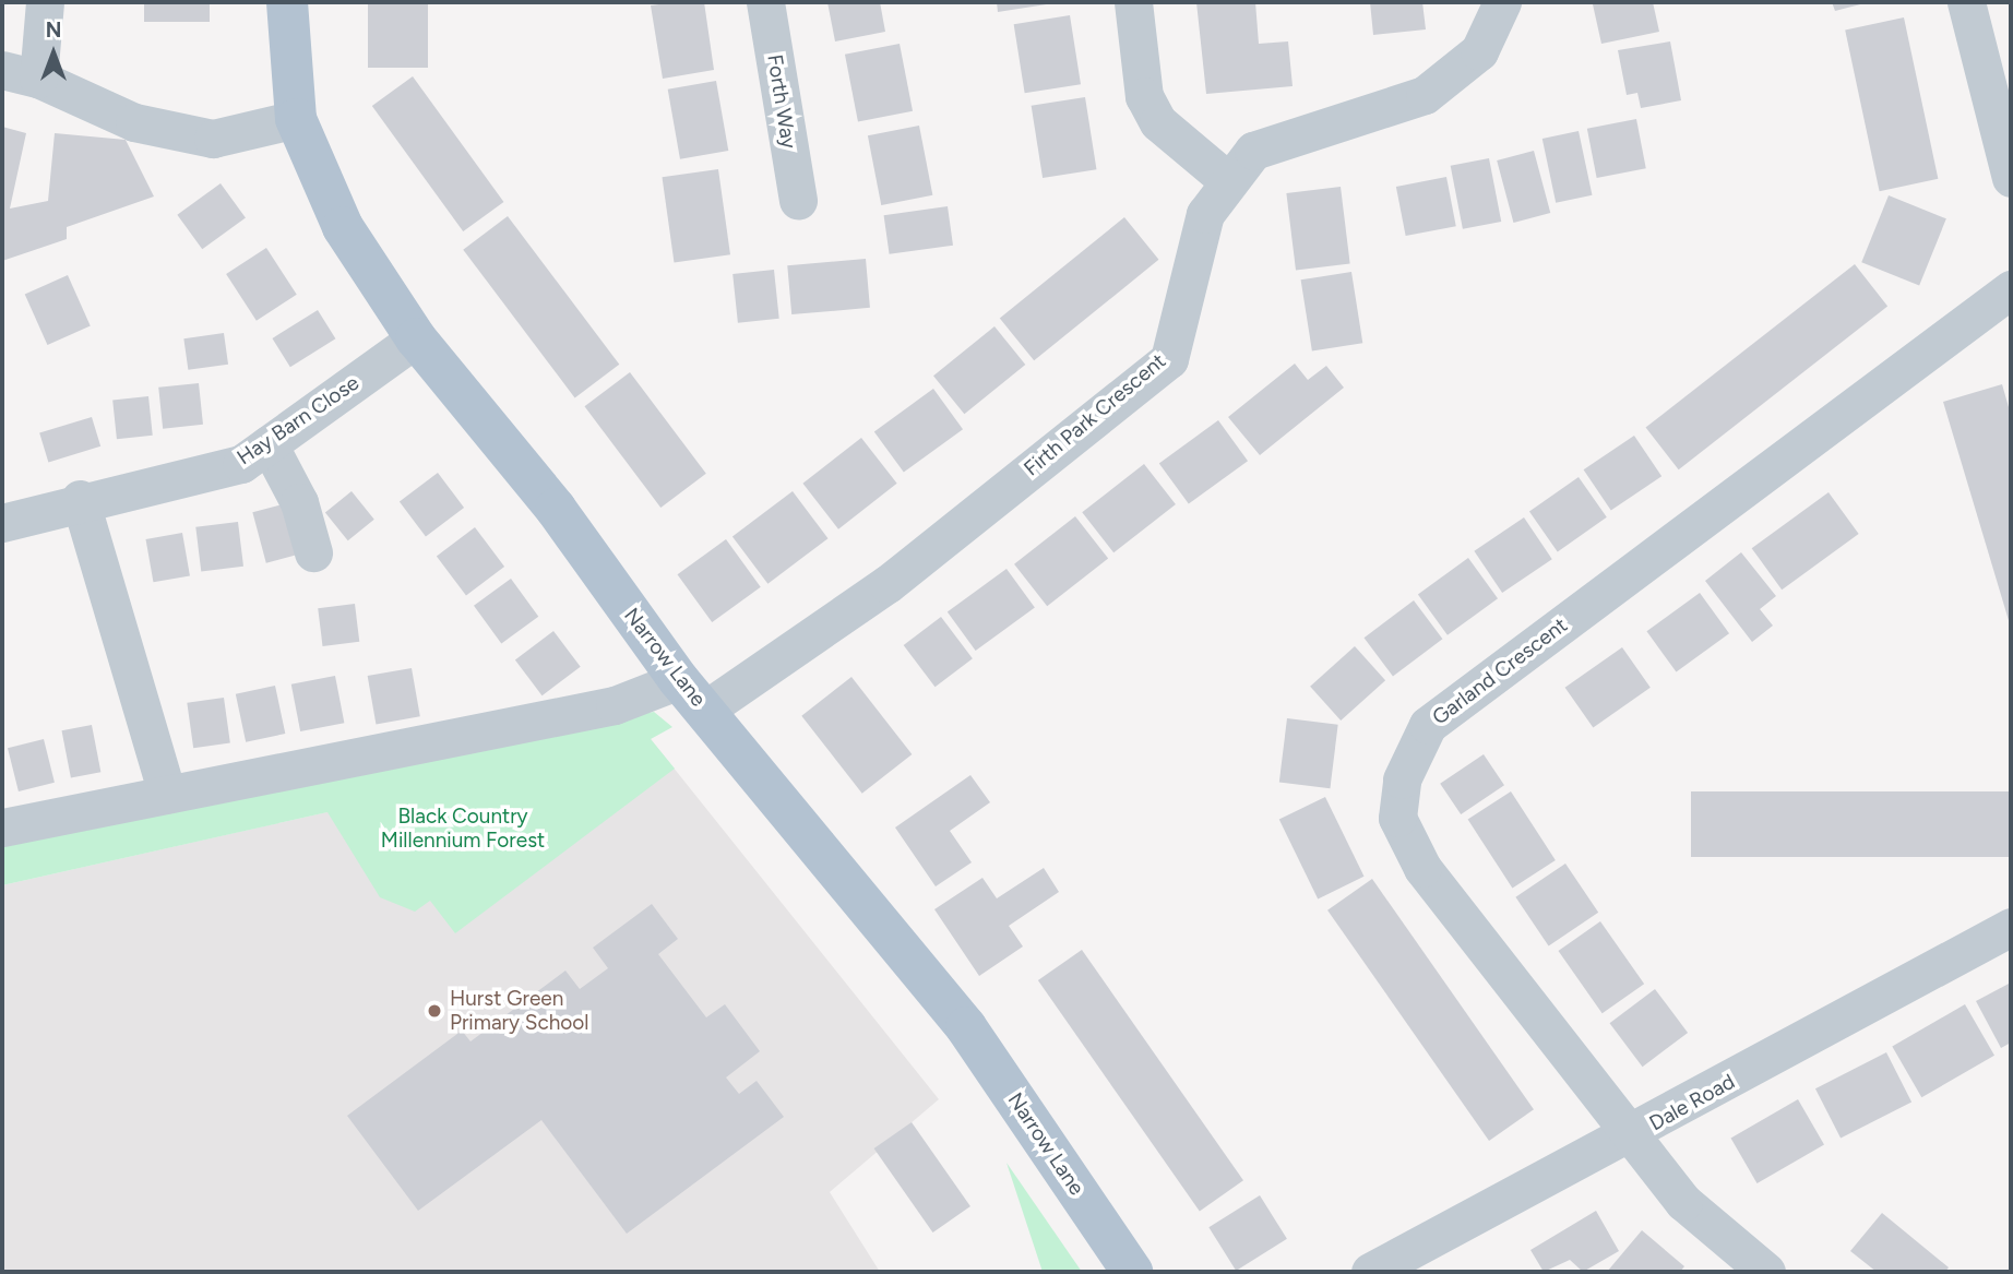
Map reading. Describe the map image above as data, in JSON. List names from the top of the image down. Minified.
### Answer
{"streets":{"main road":["Narrow Lane"],"street":["Forth Way","Firth Park Crescent","Hay Barn Close","Garland Crescent","Dale Road"]},"crossings":[["Firth Park Crescent","Narrow Lane"],["Hay Barn Close","Narrow Lane"],["Garland Crescent","Dale Road"]],"parks":["Black Country Millennium Forest"],"places":["Hurst Green Primary School"],"north":"top"}
